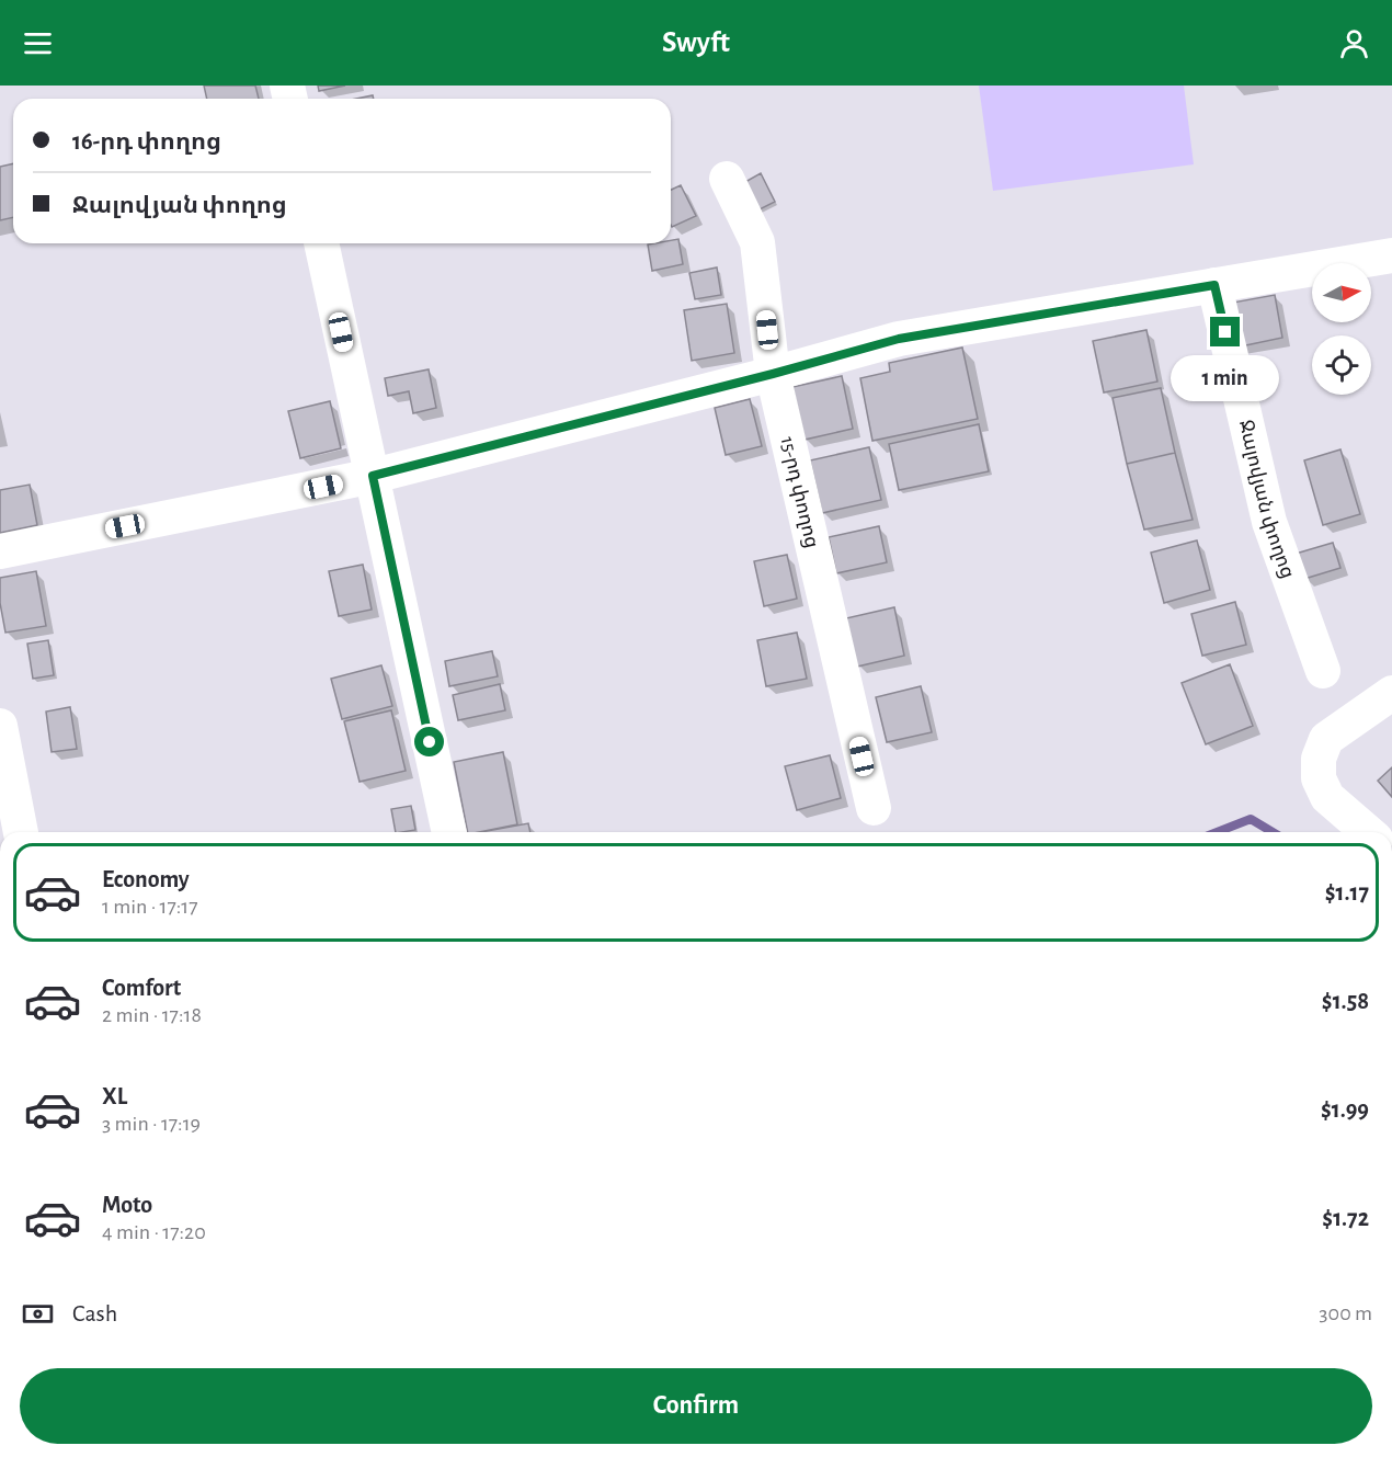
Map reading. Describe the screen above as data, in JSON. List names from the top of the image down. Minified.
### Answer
{"streets":{"street":["15-րդ փողոց","Ջալովյան փողոց"]},"north":"right","page":{"header":"Swyft","banner":["16-րդ փողոց","Ջալովյան փողոց"],"bubble":"1 min","list":[{"name":"Economy","note":"1 min · 17:17","value":"$1.17"},{"name":"Comfort","note":"2 min · 17:18","value":"$1.58"},{"name":"XL","note":"3 min · 17:19","value":"$1.99"},{"name":"Moto","note":"4 min · 17:20","value":"$1.72"}],"pay":["Cash","300 m"],"buttons":"Confirm"}}
